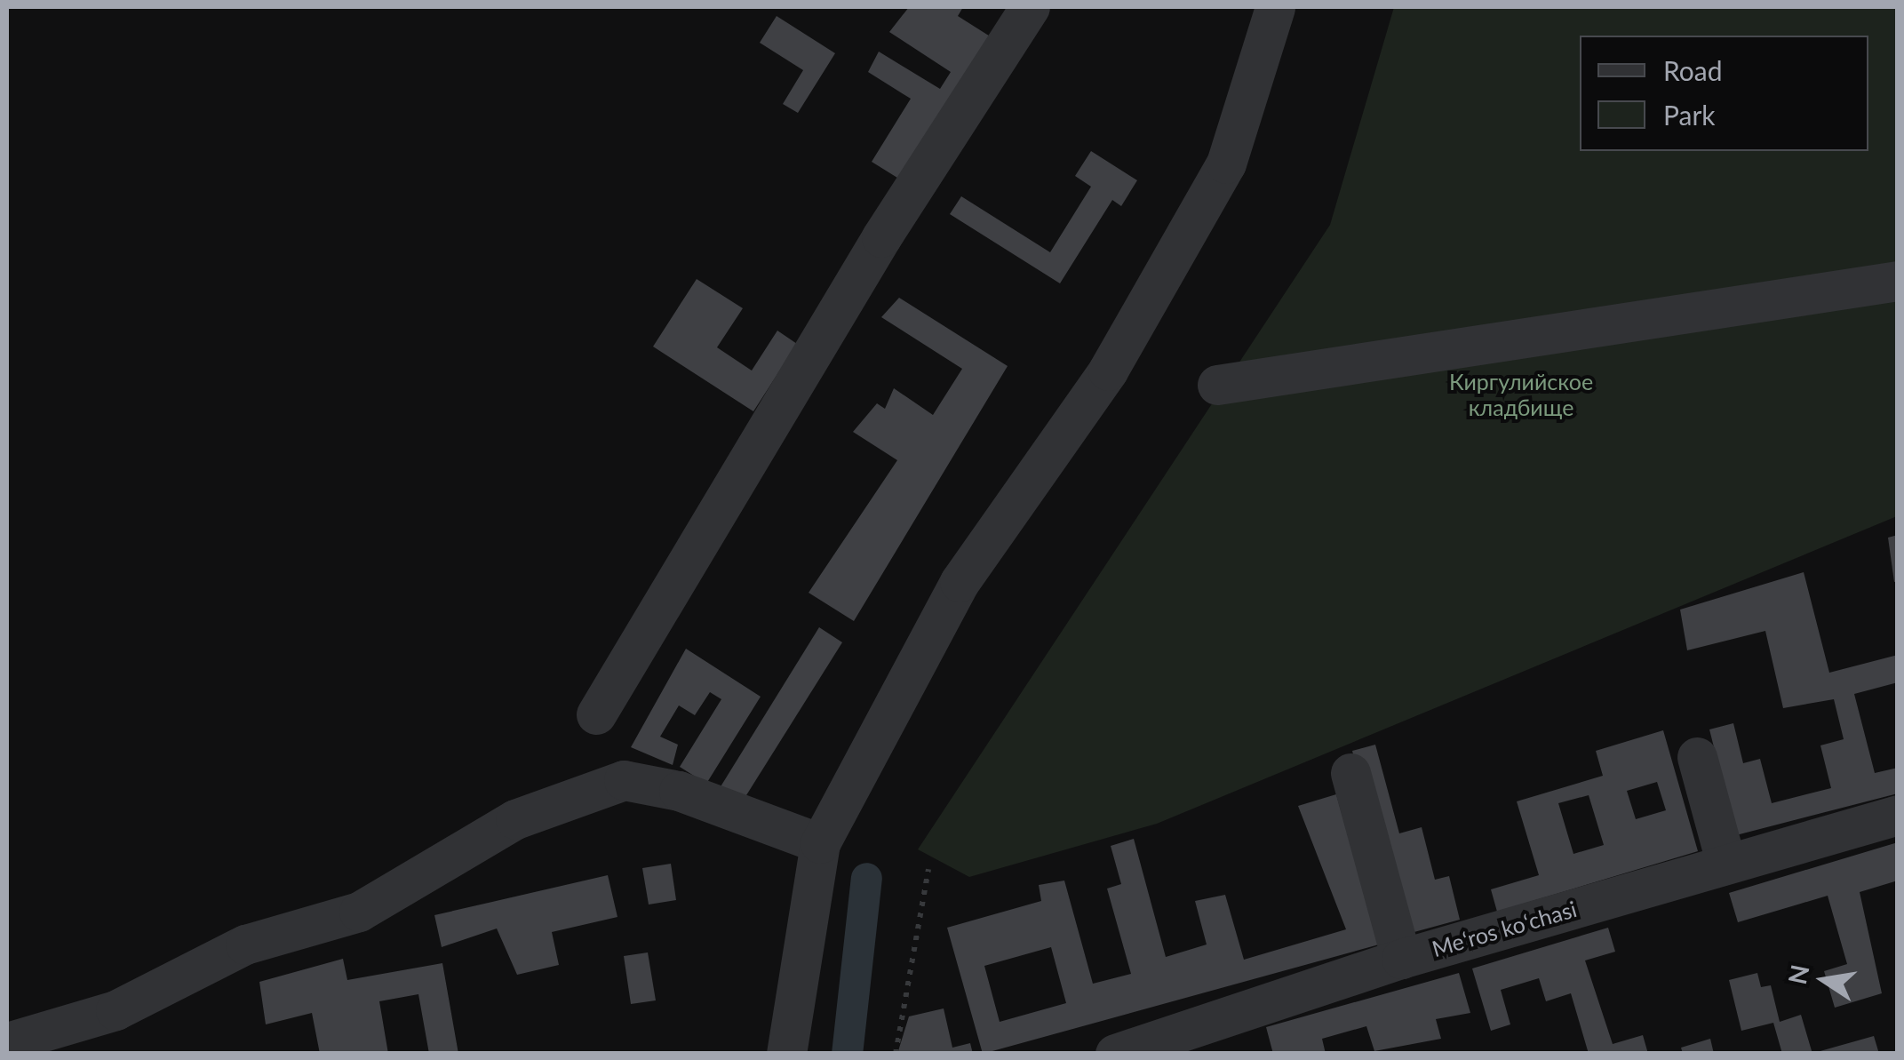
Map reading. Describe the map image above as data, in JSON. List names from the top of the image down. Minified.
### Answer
{"streets":{"street":["Meʻros koʻchasi"]},"parks":["Киргулийское кладбище"],"legend":["Road","Park"],"north":"left"}
